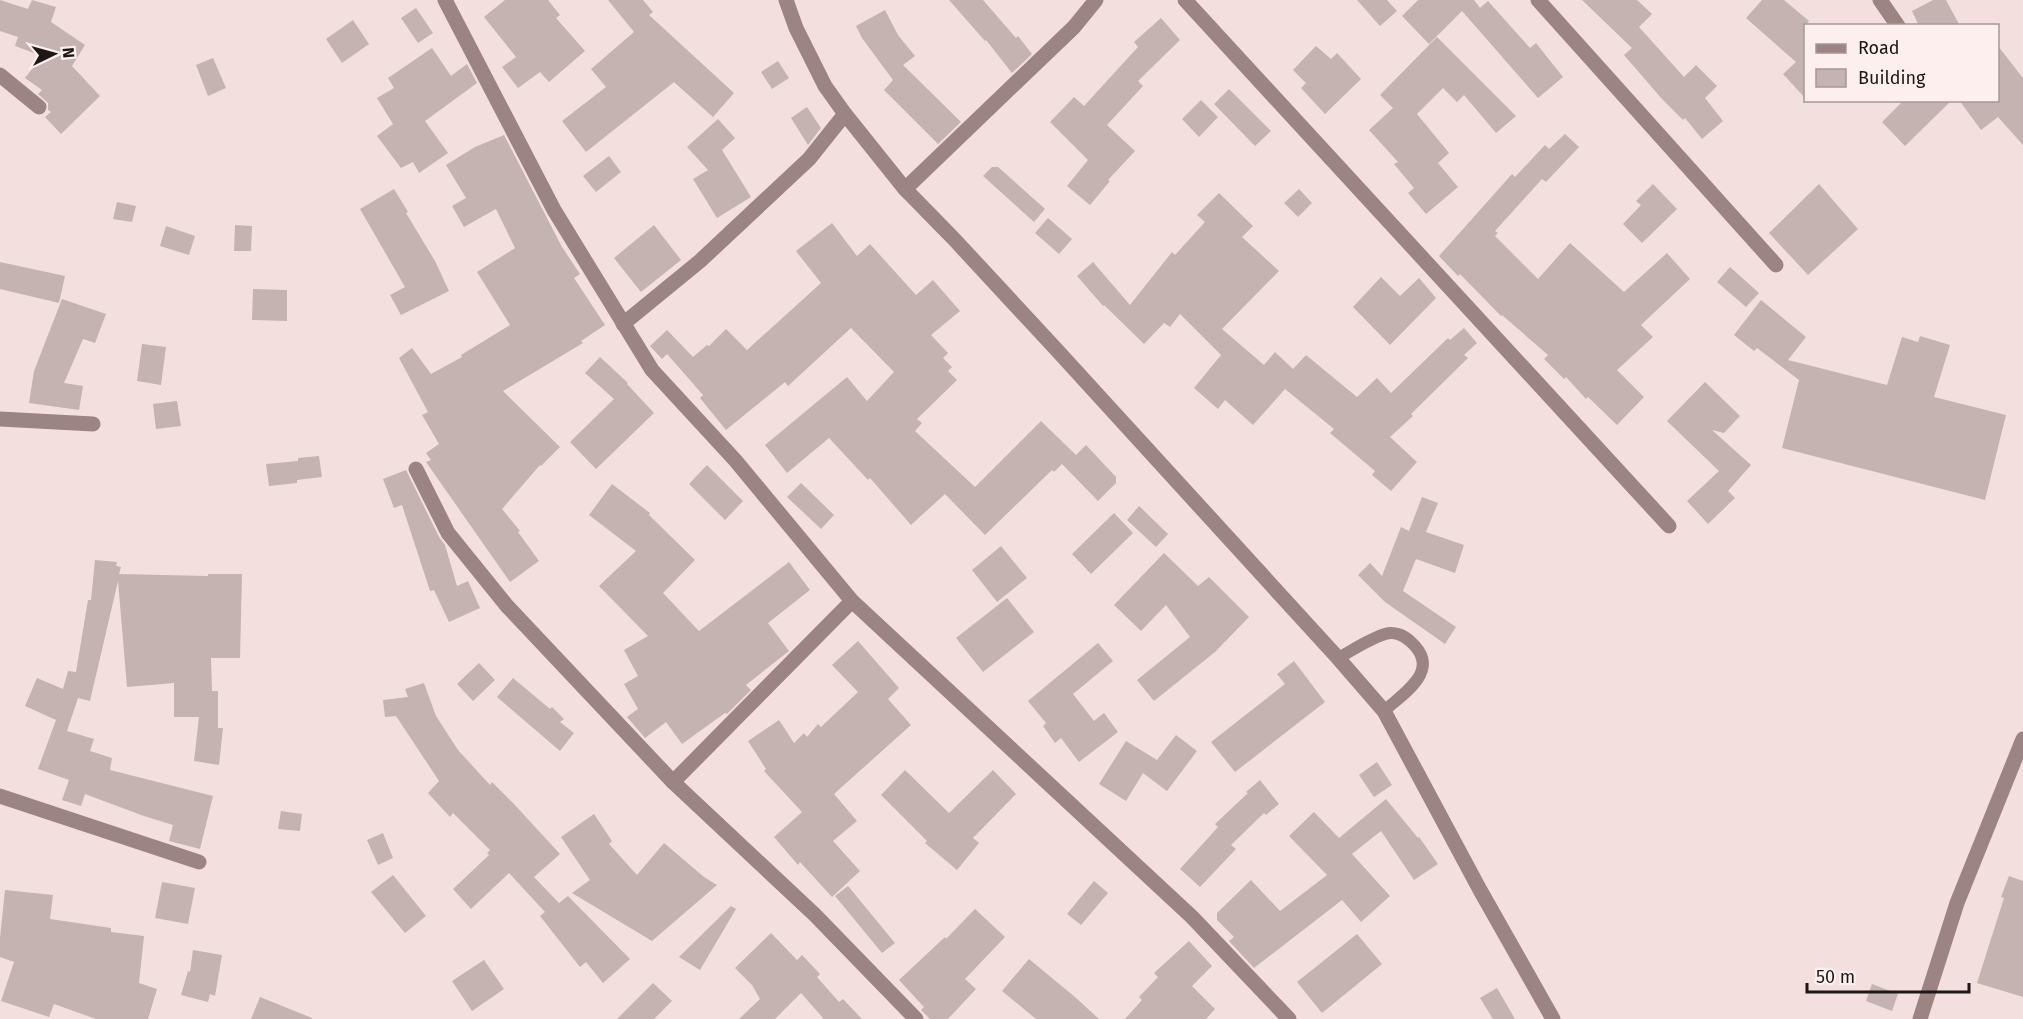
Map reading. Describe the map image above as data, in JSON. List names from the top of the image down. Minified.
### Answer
{"legend":["Road","Building"],"scale_bar":"50 m","north":"right"}
